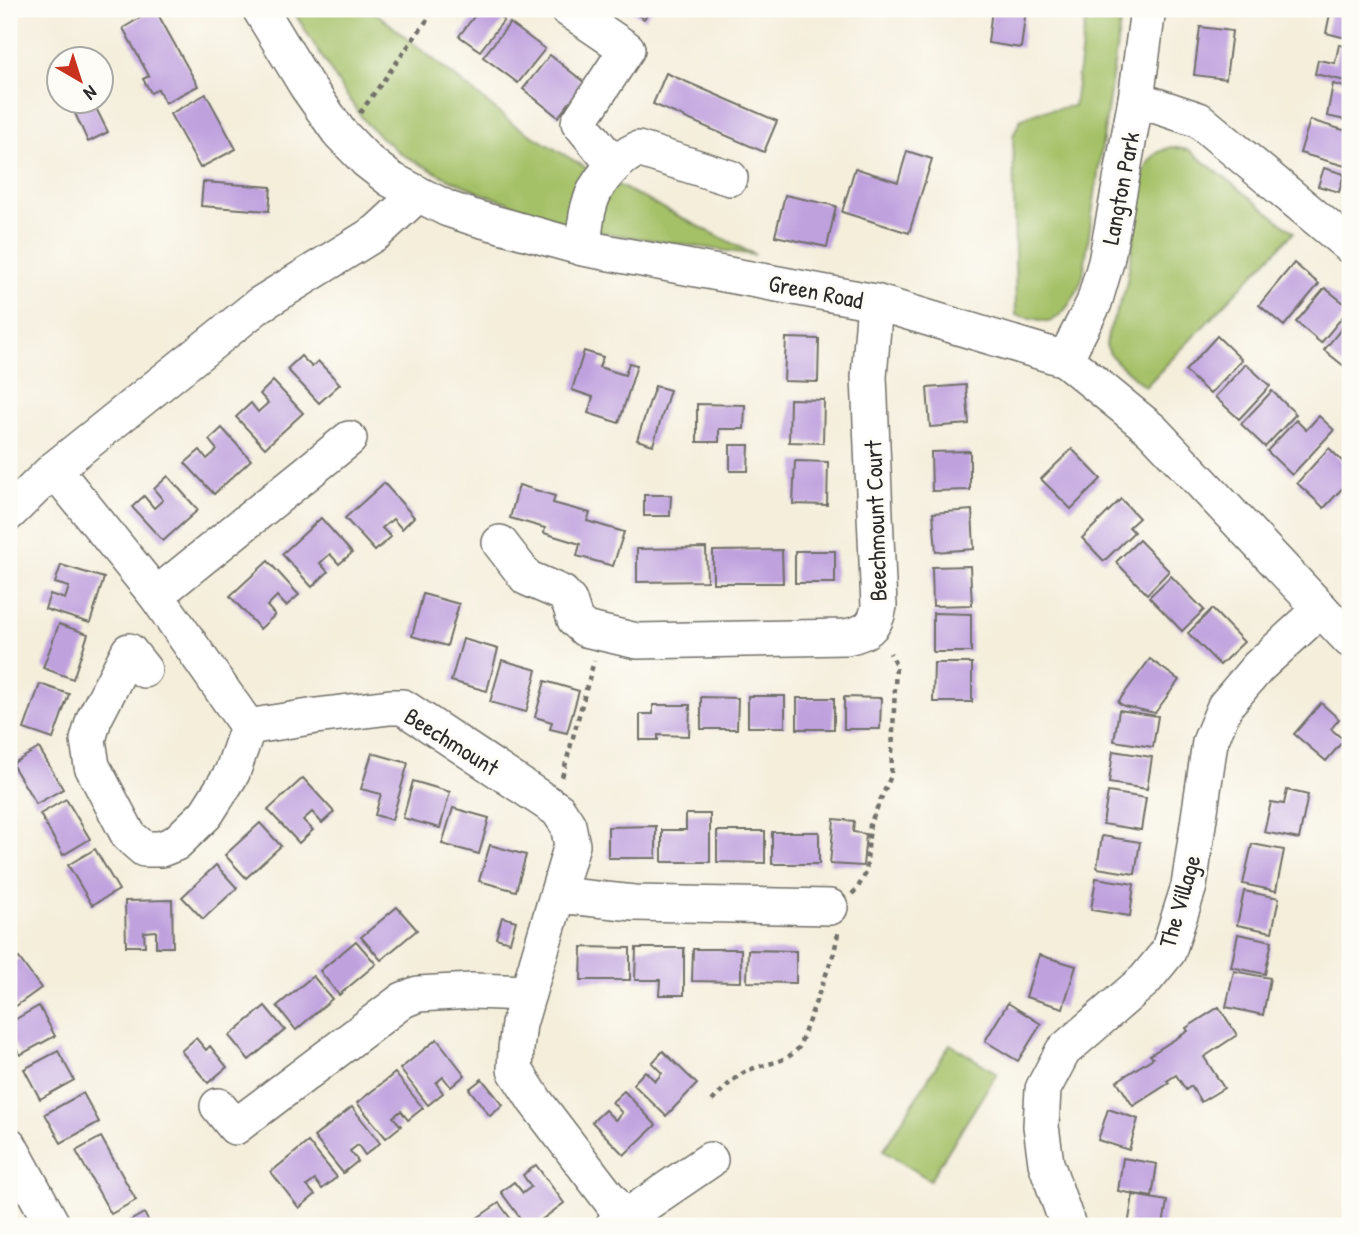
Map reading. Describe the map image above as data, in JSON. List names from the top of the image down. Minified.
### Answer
{"streets":{"street":["Langton Park","Green Road","Beechmount Court","Beechmount","The Village"]},"crossings":[["Langton Park","Green Road"],["Green Road","Beechmount Court"],["Green Road","The Village"]],"north":"bottom right"}
